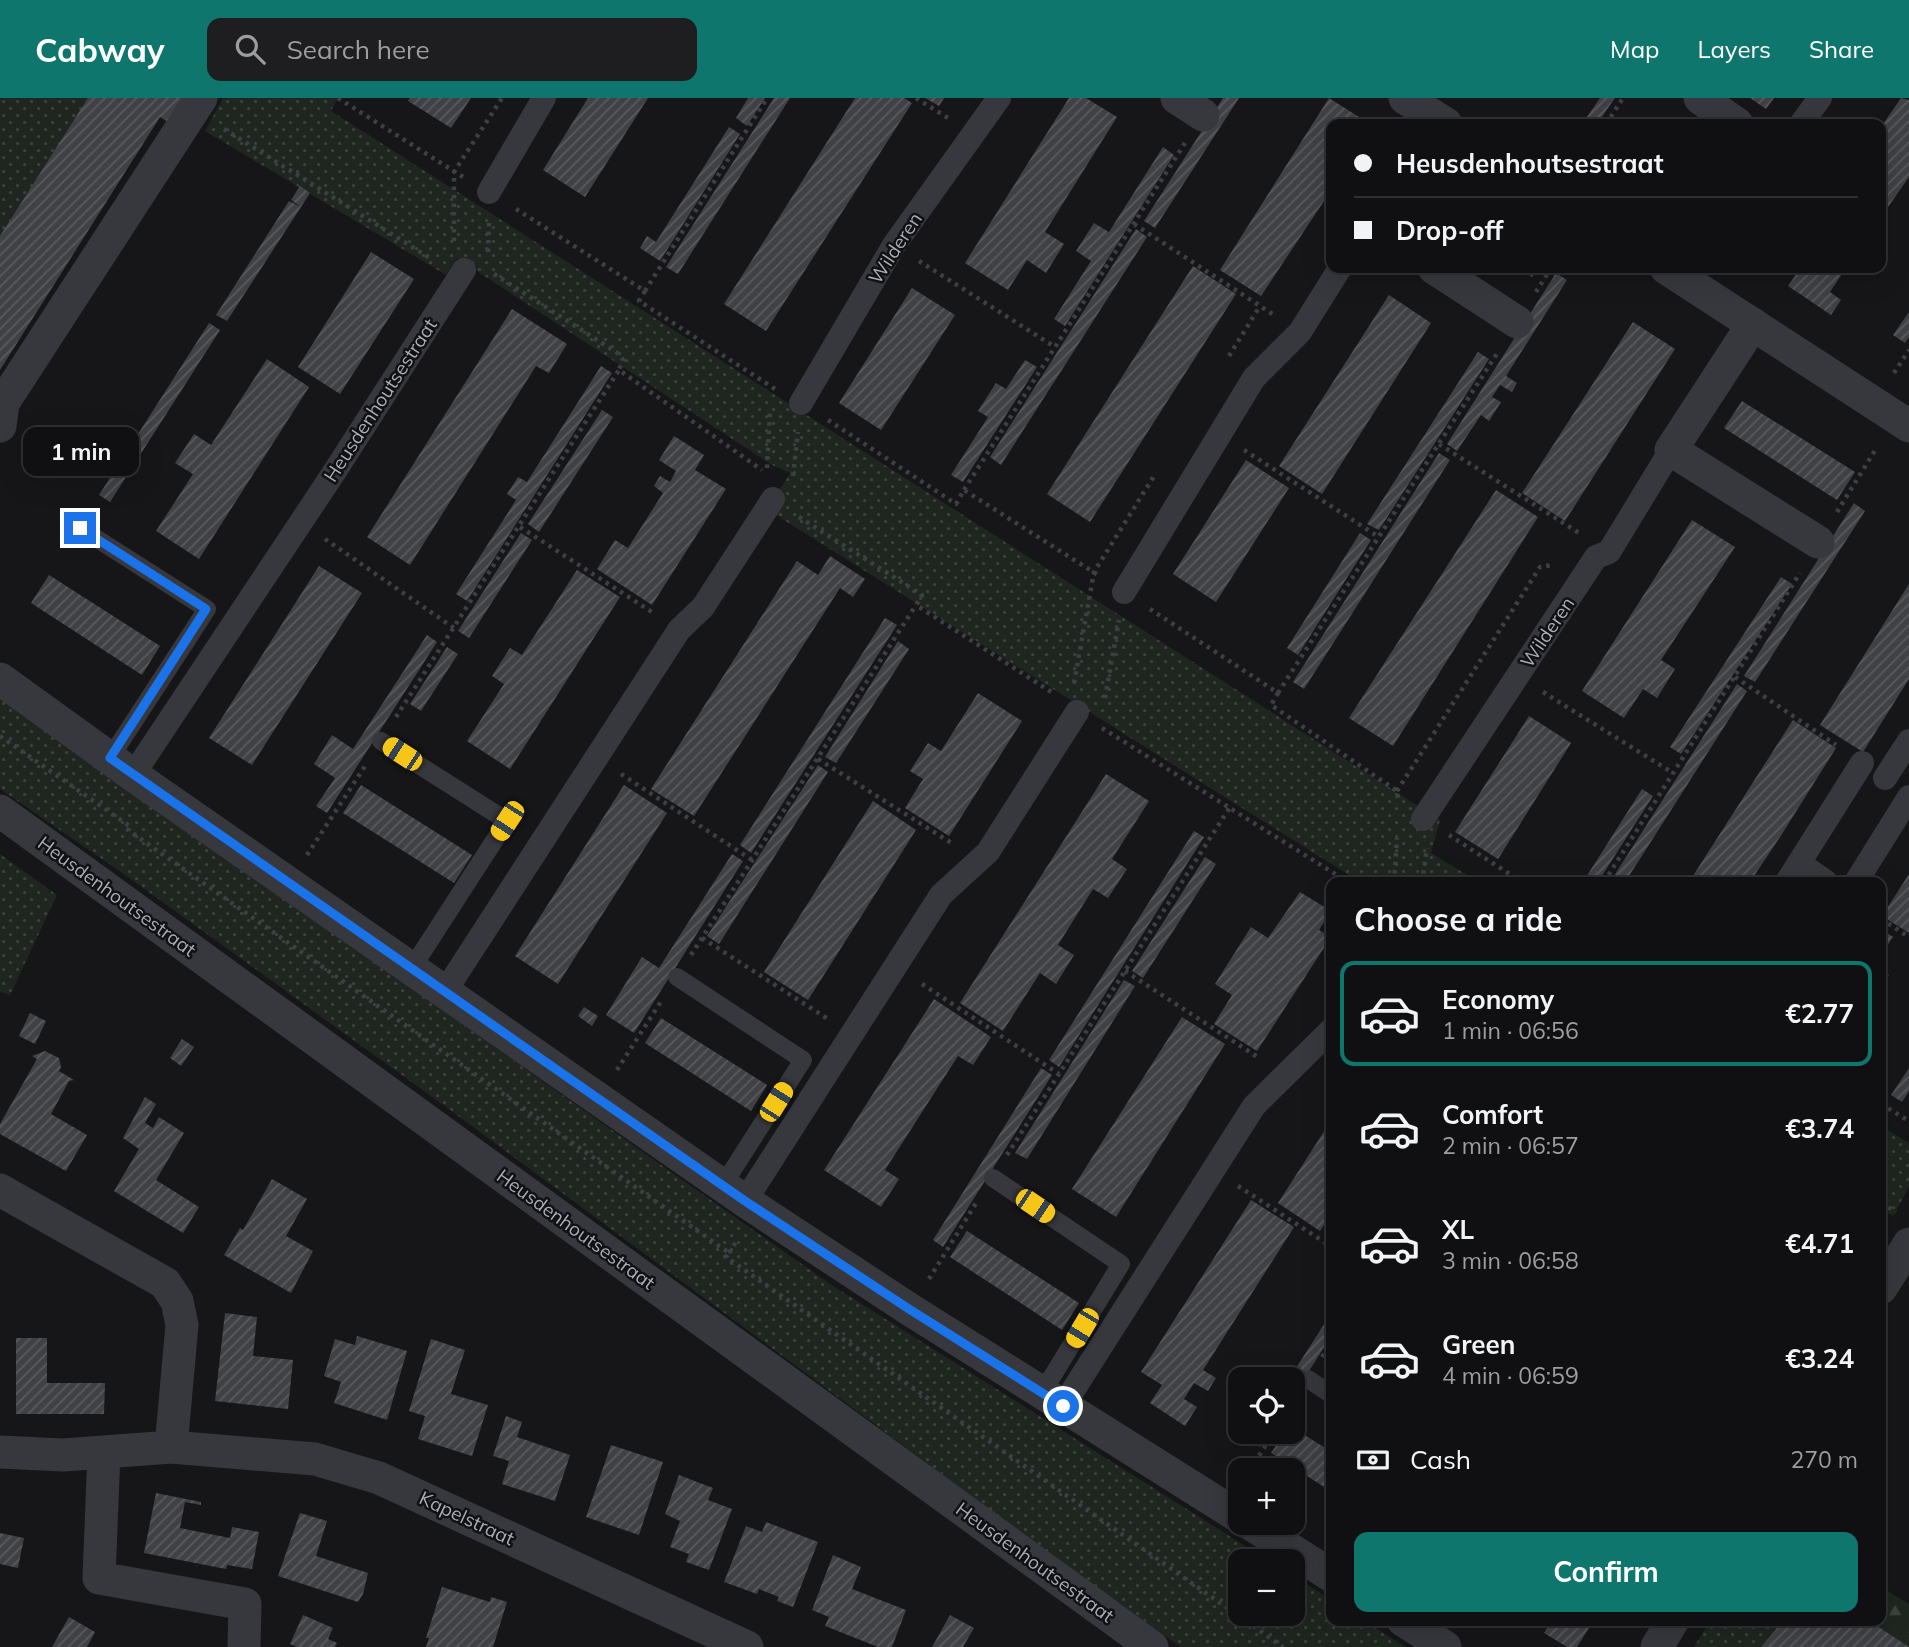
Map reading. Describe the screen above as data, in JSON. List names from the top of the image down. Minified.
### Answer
{"streets":{"street":["Wilderen","Heusdenhoutsestraat","Kapelstraat"]},"page":{"header":"Cabway","search":"Search here","nav":["Map","Layers","Share"],"banner":["Heusdenhoutsestraat","Drop-off"],"bubble":"1 min","heading":"Choose a ride","list":[{"name":"Economy","note":"1 min · 06:56","value":"€2.77"},{"name":"Comfort","note":"2 min · 06:57","value":"€3.74"},{"name":"XL","note":"3 min · 06:58","value":"€4.71"},{"name":"Green","note":"4 min · 06:59","value":"€3.24"}],"map_buttons":["+","−"],"pay":["Cash","270 m"],"buttons":"Confirm"}}
